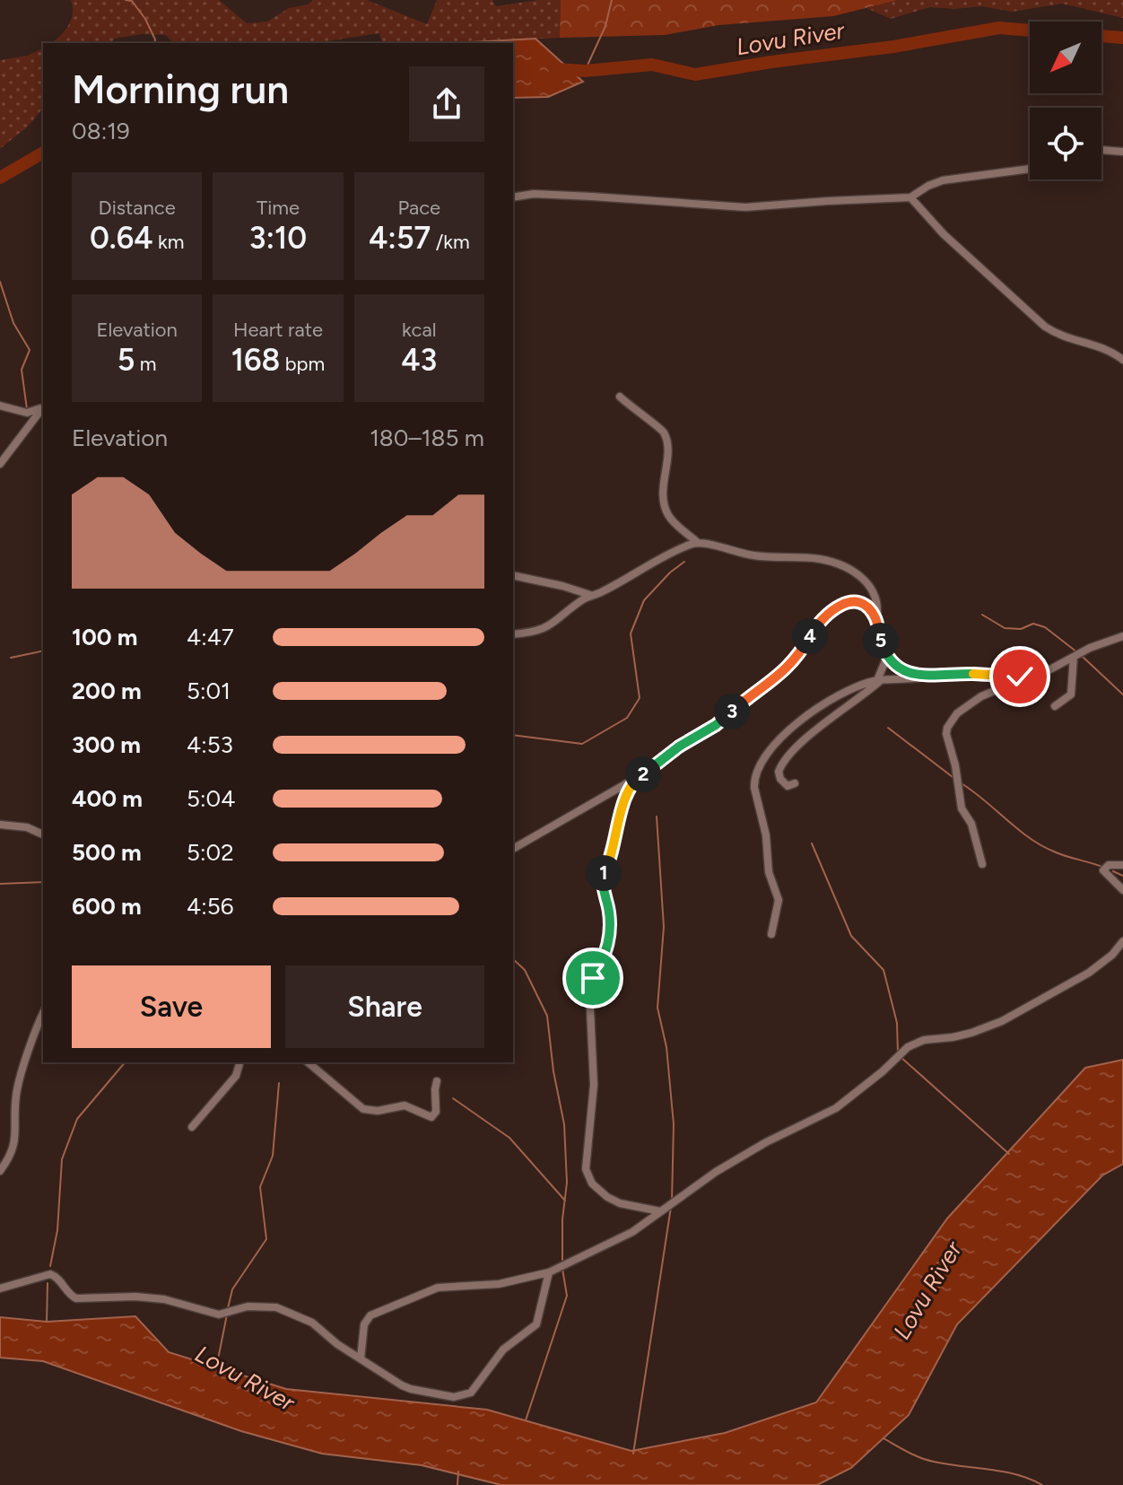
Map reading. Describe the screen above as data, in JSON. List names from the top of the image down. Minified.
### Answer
{"water":["Lovu River"],"north":"bottom left","page":{"heading":["Morning run","08:19"],"stats":[["Distance","0.64 km"],["Time","3:10"],["Pace","4:57 /km"],["Elevation","5 m"],["Heart rate","168 bpm"],["kcal","43"]],"chart":["Elevation","180–185 m"],"list":[{"name":"100 m","note":"4:47"},{"name":"200 m","note":"5:01"},{"name":"300 m","note":"4:53"},{"name":"400 m","note":"5:04"},{"name":"500 m","note":"5:02"},{"name":"600 m","note":"4:56"}],"pins":["4","5","3","2","1"],"buttons":["Save","Share"]}}
